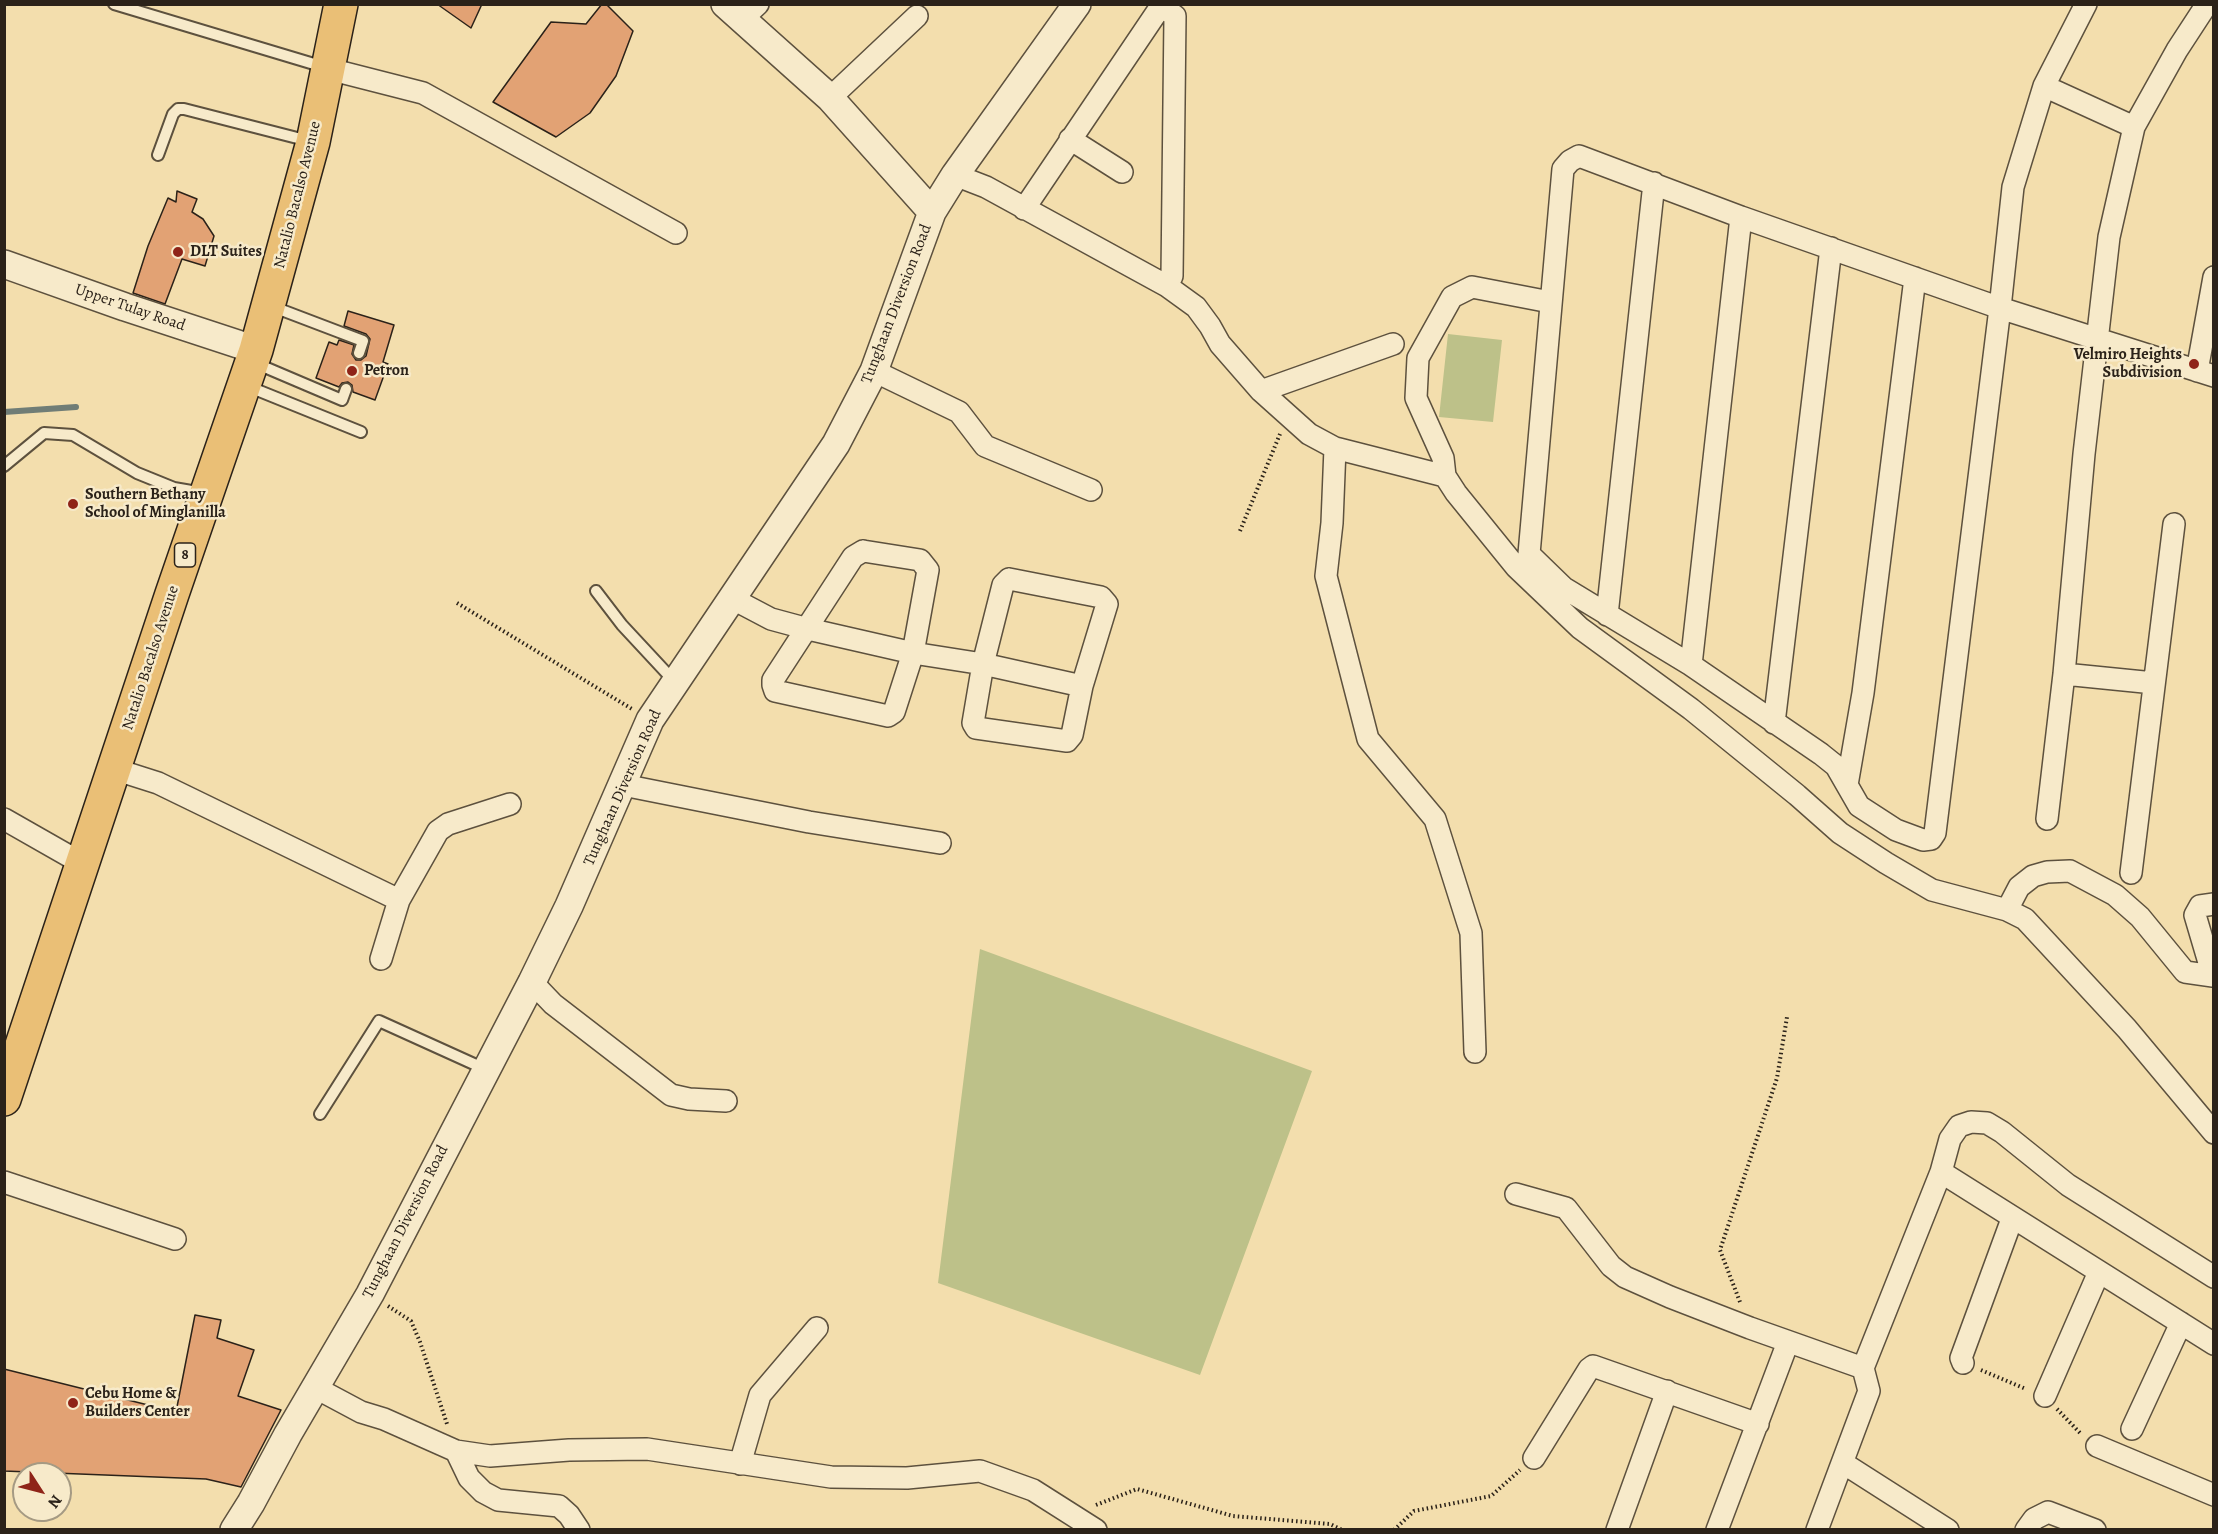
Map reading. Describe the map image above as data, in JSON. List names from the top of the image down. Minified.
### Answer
{"streets":{"highway":["Natalio Bacalso Avenue","8"],"street":["Tunghaan Diversion Road","Upper Tulay Road"]},"crossings":[["Natalio Bacalso Avenue","Upper Tulay Road"]],"places":["DLT Suites","Velmiro Heights Subdivision","Petron","Southern Bethany School of Minglanilla","Cebu Home & Builders Center"],"north":"bottom right"}
